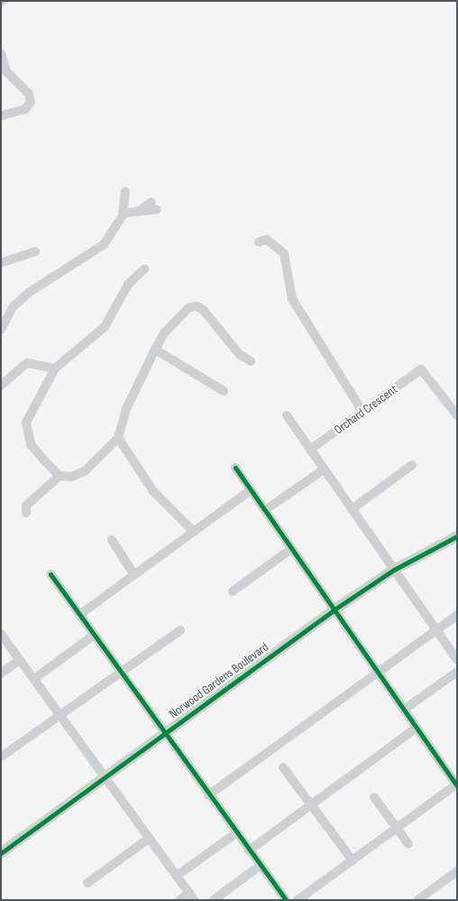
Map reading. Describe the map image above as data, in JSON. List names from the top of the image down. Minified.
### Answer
{"streets":{"street":["Orchard Crescent","Norwood Gardens Boulevard"]}}
